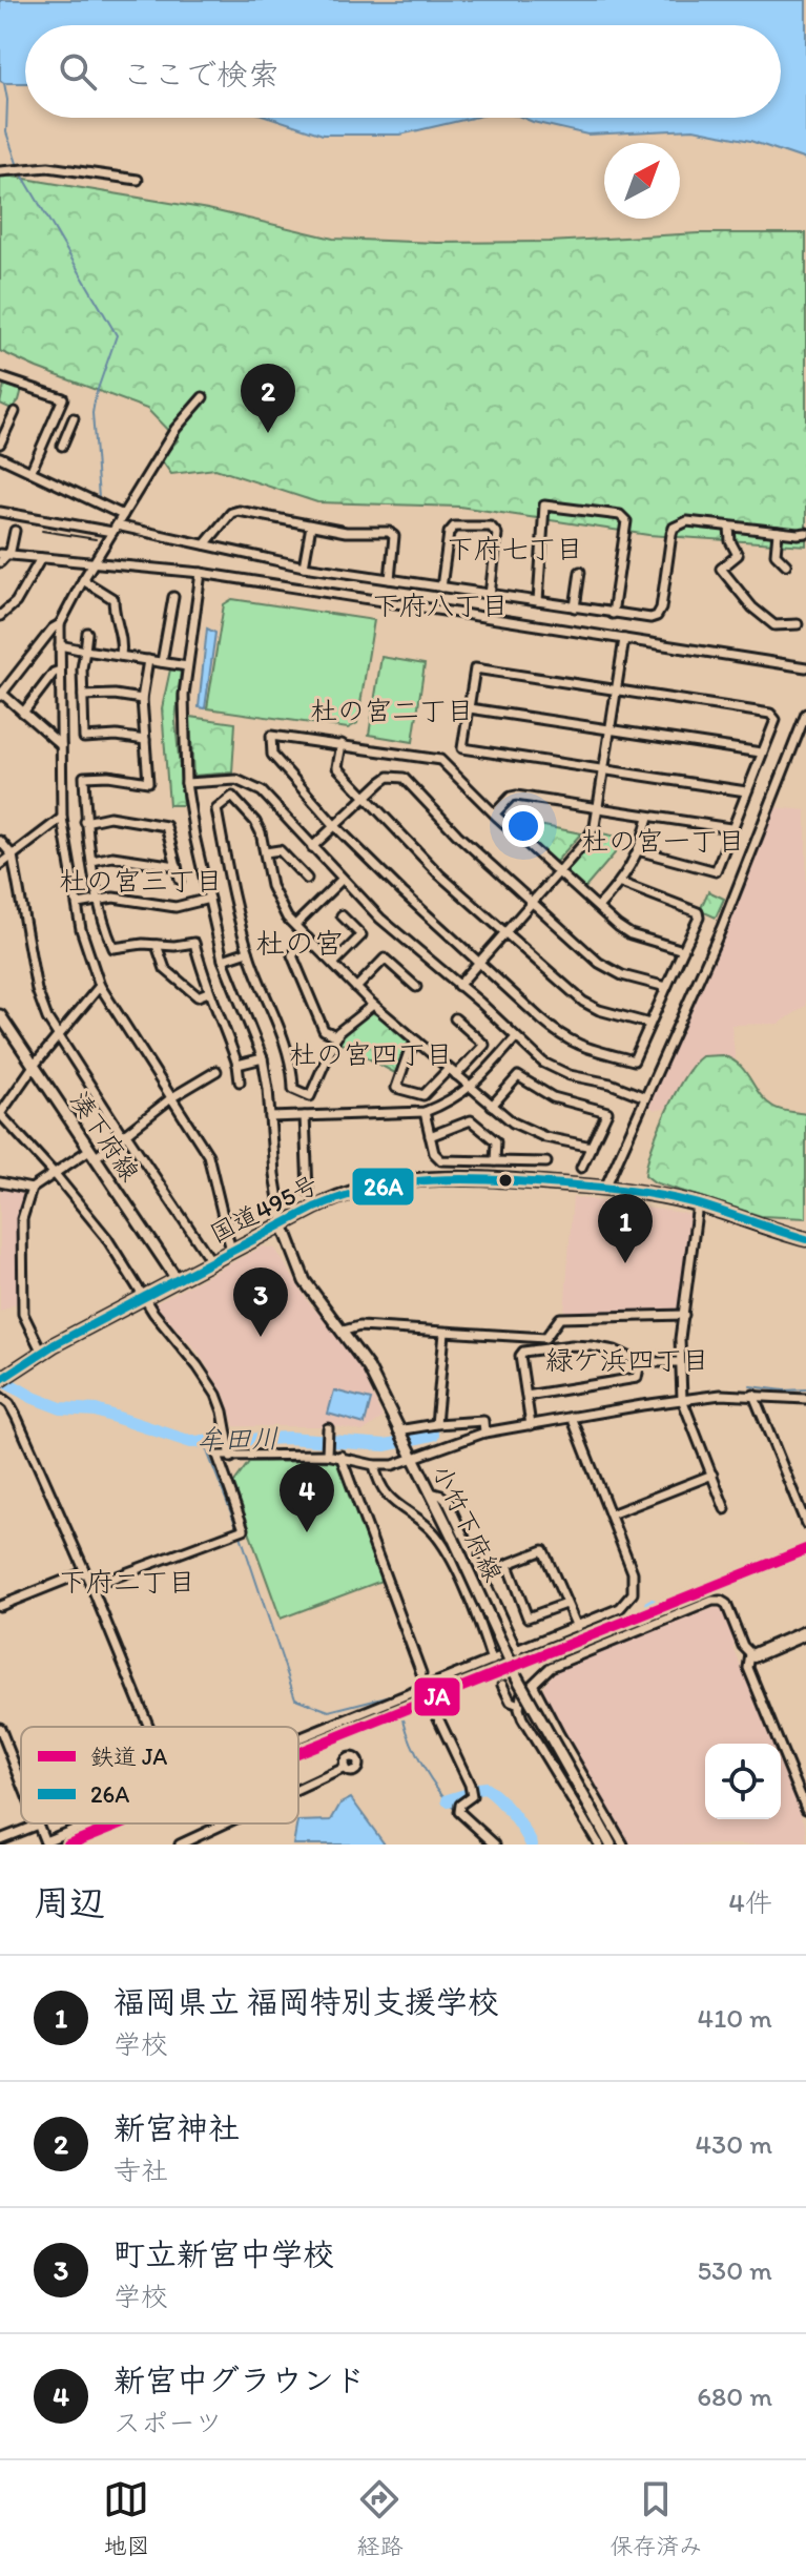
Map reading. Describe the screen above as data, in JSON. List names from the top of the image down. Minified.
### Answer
{"streets":{"highway":["国道495号"],"main road":["湊下府線","小竹下府線"]},"crossings":[["湊下府線","国道495号"],["国道495号","小竹下府線"]],"districts":["下府七丁目","下府八丁目","杜の宮二丁目","杜の宮一丁目","杜の宮三丁目","杜の宮","杜の宮四丁目","緑ケ浜四丁目","下府二丁目"],"water":["牟田川"],"lines":["transit line 26A","rail line JA"],"legend":["鉄道 JA","26A"],"north":"top right","page":{"search":"ここで検索","pins":["2","1","3","4"],"heading":["周辺","4件"],"list":[{"mark":"1","name":"福岡県立 福岡特別支援学校","note":"学校","value":"410 m"},{"mark":"2","name":"新宮神社","note":"寺社","value":"430 m"},{"mark":"3","name":"町立新宮中学校","note":"学校","value":"530 m"},{"mark":"4","name":"新宮中グラウンド","note":"スポーツ","value":"680 m"}],"nav":["地図","経路","保存済み"]}}
